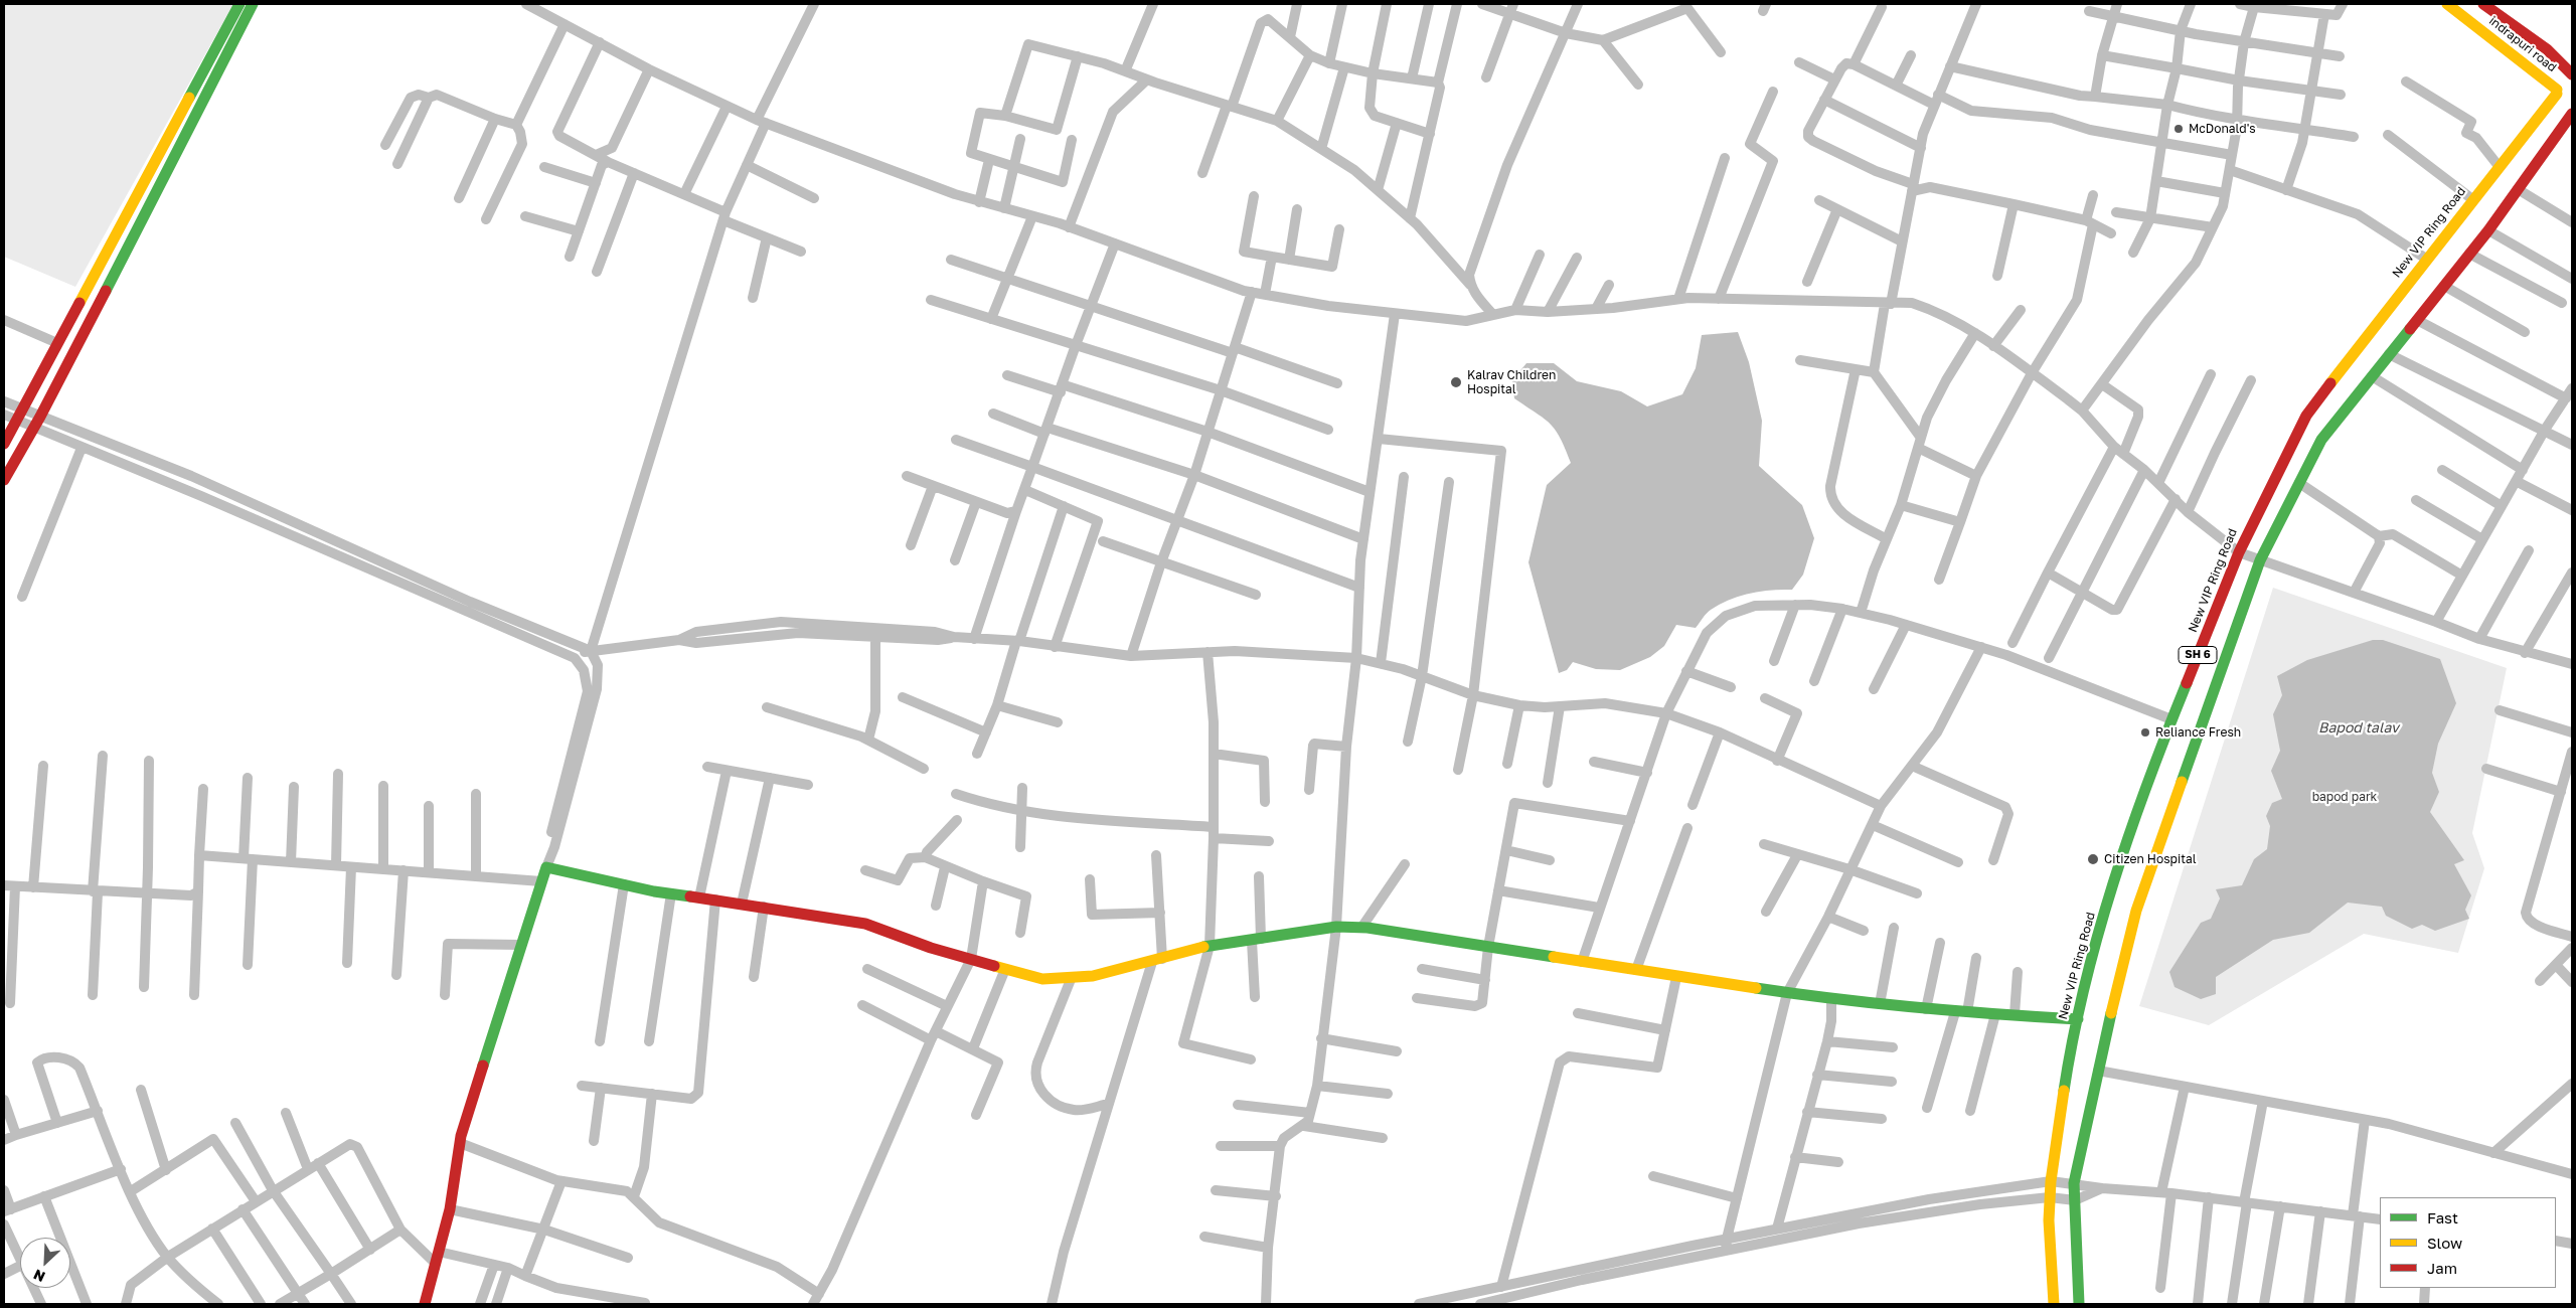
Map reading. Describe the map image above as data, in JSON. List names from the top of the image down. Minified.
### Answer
{"streets":{"street":["indrapuri road","New VIP Ring Road","SH 6"]},"crossings":[["indrapuri road","New VIP Ring Road"]],"water":["Bapod talav"],"parks":["bapod park"],"places":["McDonald's","Kalrav Children Hospital","Reliance Fresh","Citizen Hospital"],"legend":["Fast","Slow","Jam"],"north":"bottom left"}
